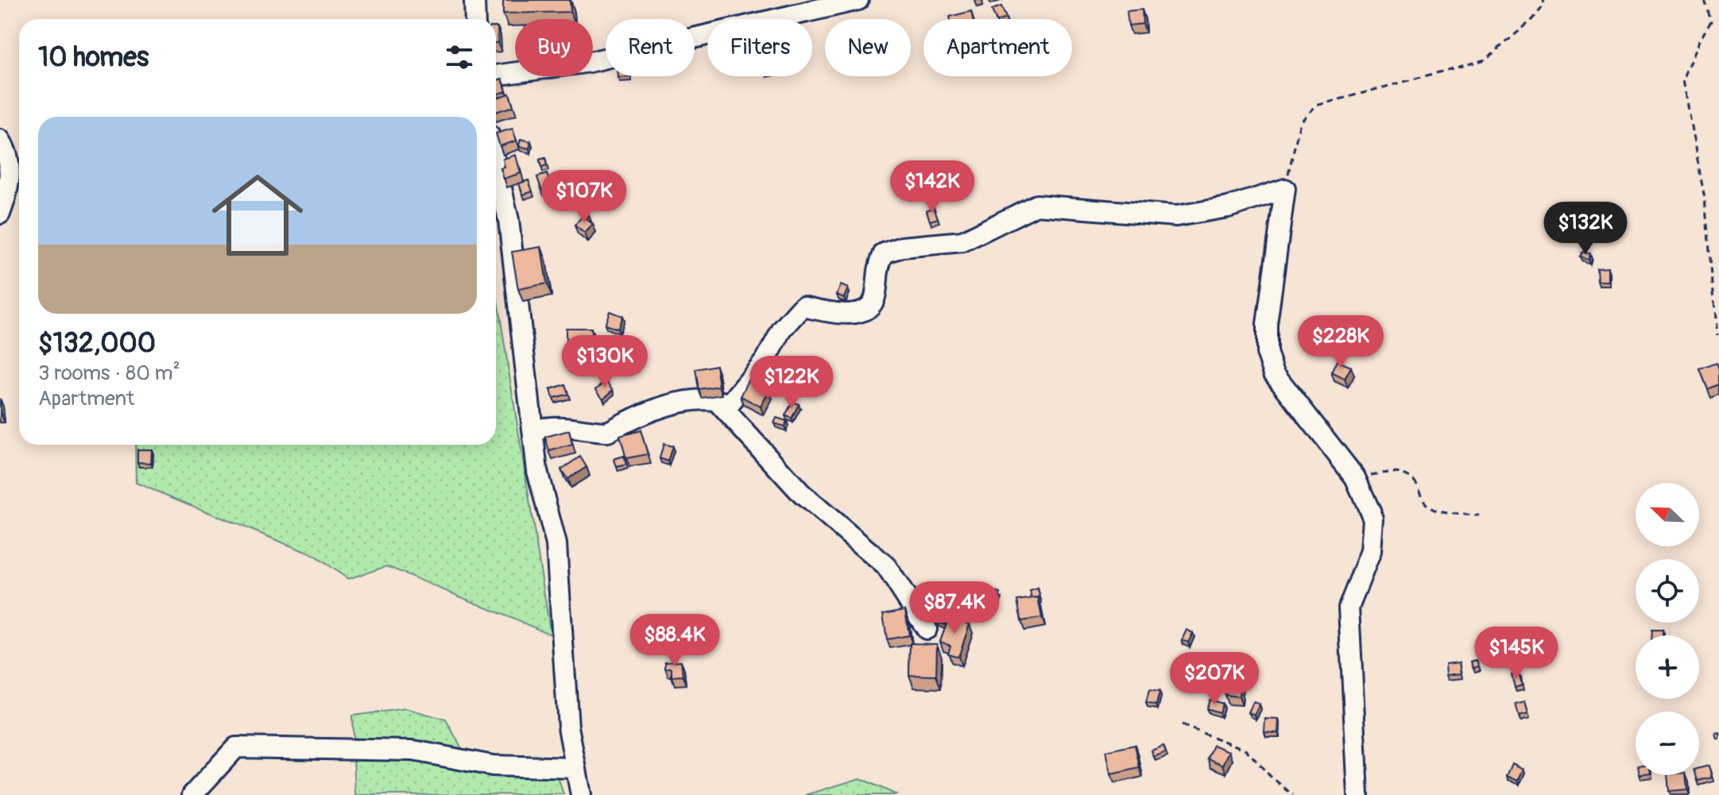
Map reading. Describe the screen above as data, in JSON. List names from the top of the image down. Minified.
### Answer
{"north":"top left","page":{"chip":["Buy","Rent","Filters","New","Apartment"],"heading":"10 homes","list":[{"name":"$132,000","note":"3 rooms · 80 m² · Apartment"}],"price":["$142K","$107K","$132K","$228K","$130K","$122K","$87.4K","$88.4K","$145K","$207K"],"map_buttons":["+","−"]}}
